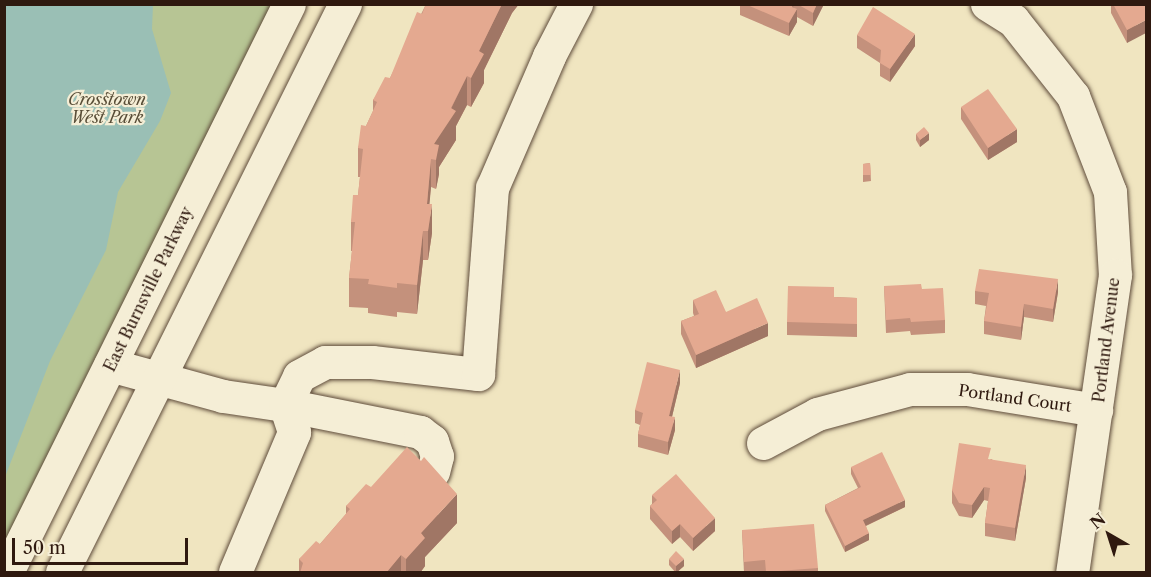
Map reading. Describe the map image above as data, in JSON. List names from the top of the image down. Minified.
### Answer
{"streets":{"street":["East Burnsville Parkway","Portland Avenue","Portland Court"]},"crossings":[["Portland Avenue","Portland Court"]],"parks":["Crosstown West Park"],"scale_bar":"50 m","north":"top left"}
